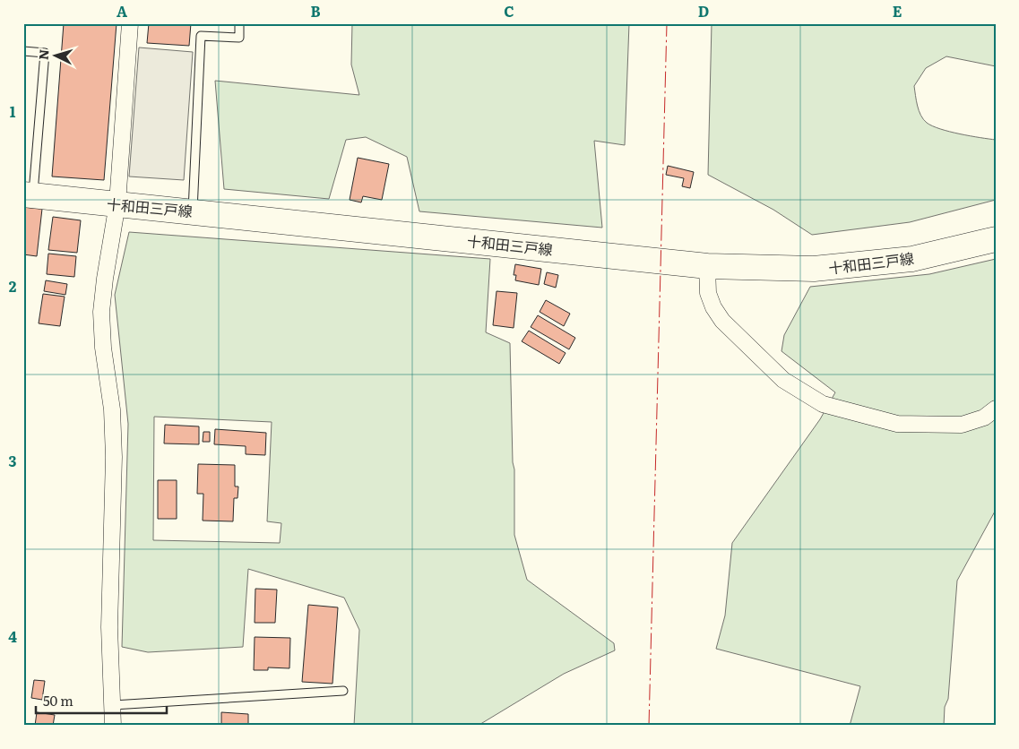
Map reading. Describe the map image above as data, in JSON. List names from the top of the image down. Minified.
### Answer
{"streets":{"main road":["十和田三戸線"]},"scale_bar":"50 m","north":"left","grid":{"columns":["A","B","C","D","E"],"rows":["1","2","3","4"]}}
